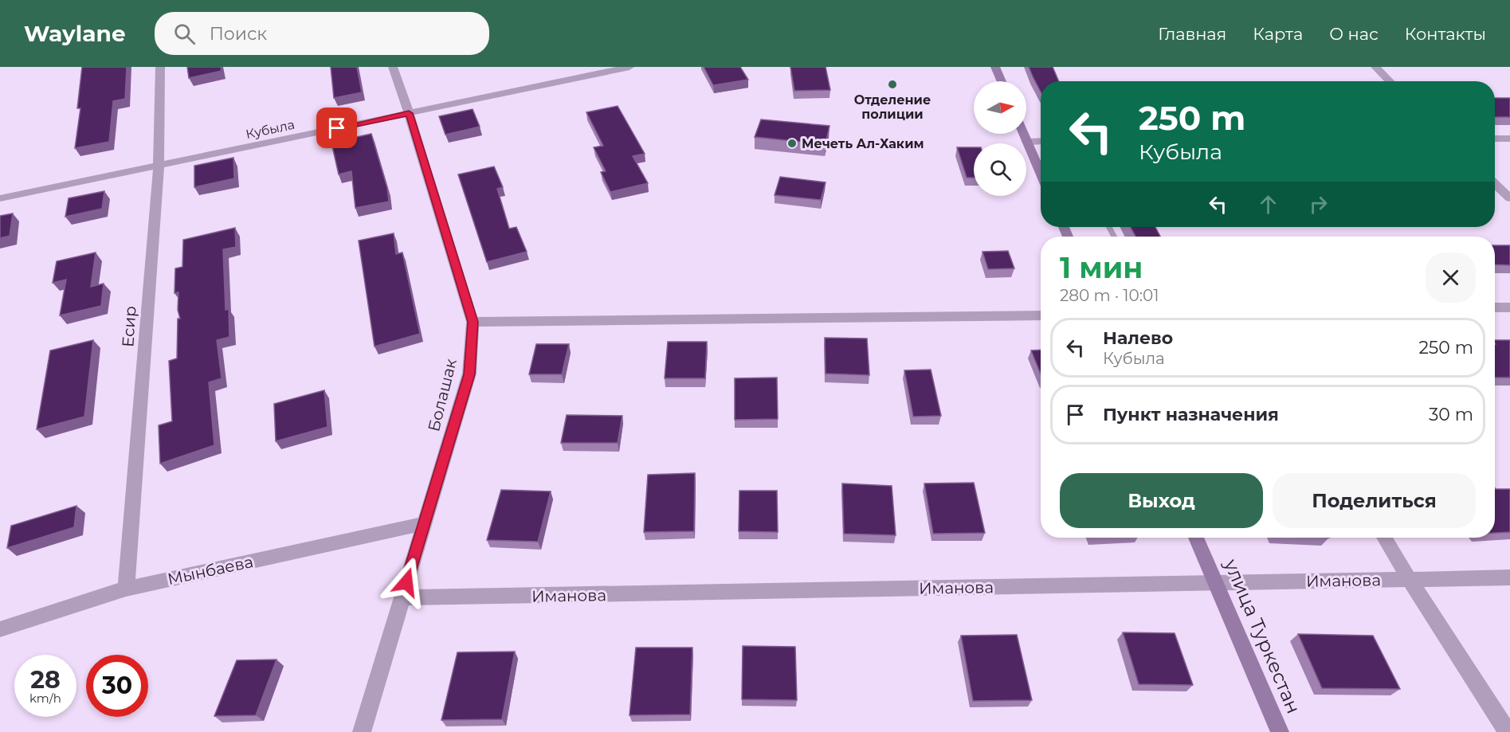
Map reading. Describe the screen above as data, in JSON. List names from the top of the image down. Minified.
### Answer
{"streets":{"street":["Кубыла","Есир","Болашак","Мынбаева","Иманова","улица Туркестан"]},"crossings":[["Кубыла","Есир"],["Кубыла","Болашак"],["Есир","Мынбаева"],["Болашак","Мынбаева"],["Болашак","Иманова"],["Иманова","улица Туркестан"]],"places":["Отделение полиции","Мечеть Ал-Хаким"],"north":"right","page":{"header":"Waylane","search":"Поиск","nav":["Главная","Карта","О нас","Контакты"],"turn":["250 m","Кубыла"],"heading":["1 мин","280 m · 10:01"],"list":[{"name":"Налево","note":"Кубыла","value":"250 m"},{"name":"Пункт назначения","value":"30 m"}],"buttons":["Выход","Поделиться"],"speed":"28 km/h","limit":"30"}}
